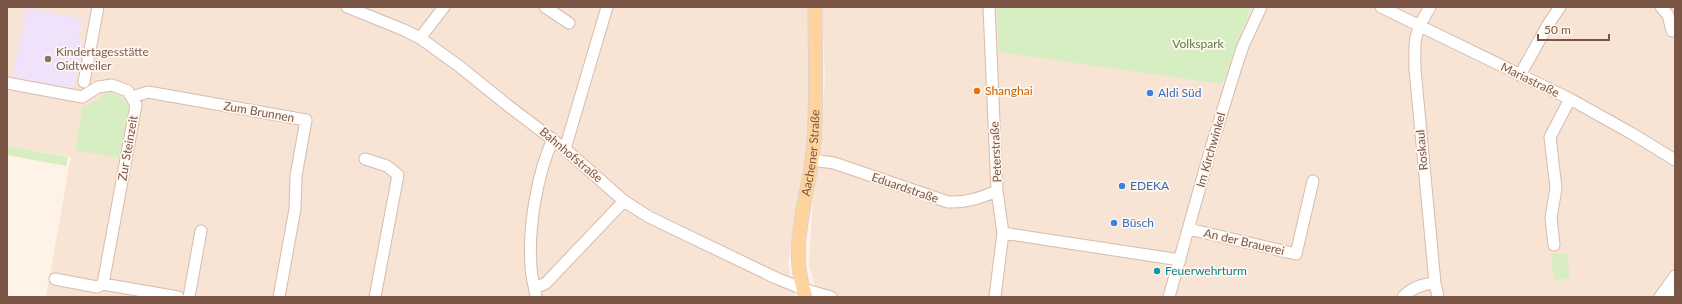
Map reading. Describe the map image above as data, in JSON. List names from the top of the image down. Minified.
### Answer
{"streets":{"main road":["Aachener Straße"],"street":["Mariastraße","Zum Brunnen","Zur Steinzeit","Im Kirchwinkel","Roskaul","Peterstraße","Bahnhofstraße","Eduardstraße","An der Brauerei"]},"crossings":[["Mariastraße","Roskaul"],["Zum Brunnen","Zur Steinzeit"],["Im Kirchwinkel","An der Brauerei"],["Peterstraße","Eduardstraße"],["Aachener Straße","Bahnhofstraße"],["Aachener Straße","Eduardstraße"]],"parks":["Volkspark"],"places":["Kindertagesstätte Oidtweiler","Shanghai","Aldi Süd","EDEKA","Büsch","Feuerwehrturm"],"scale_bar":"50 m"}
